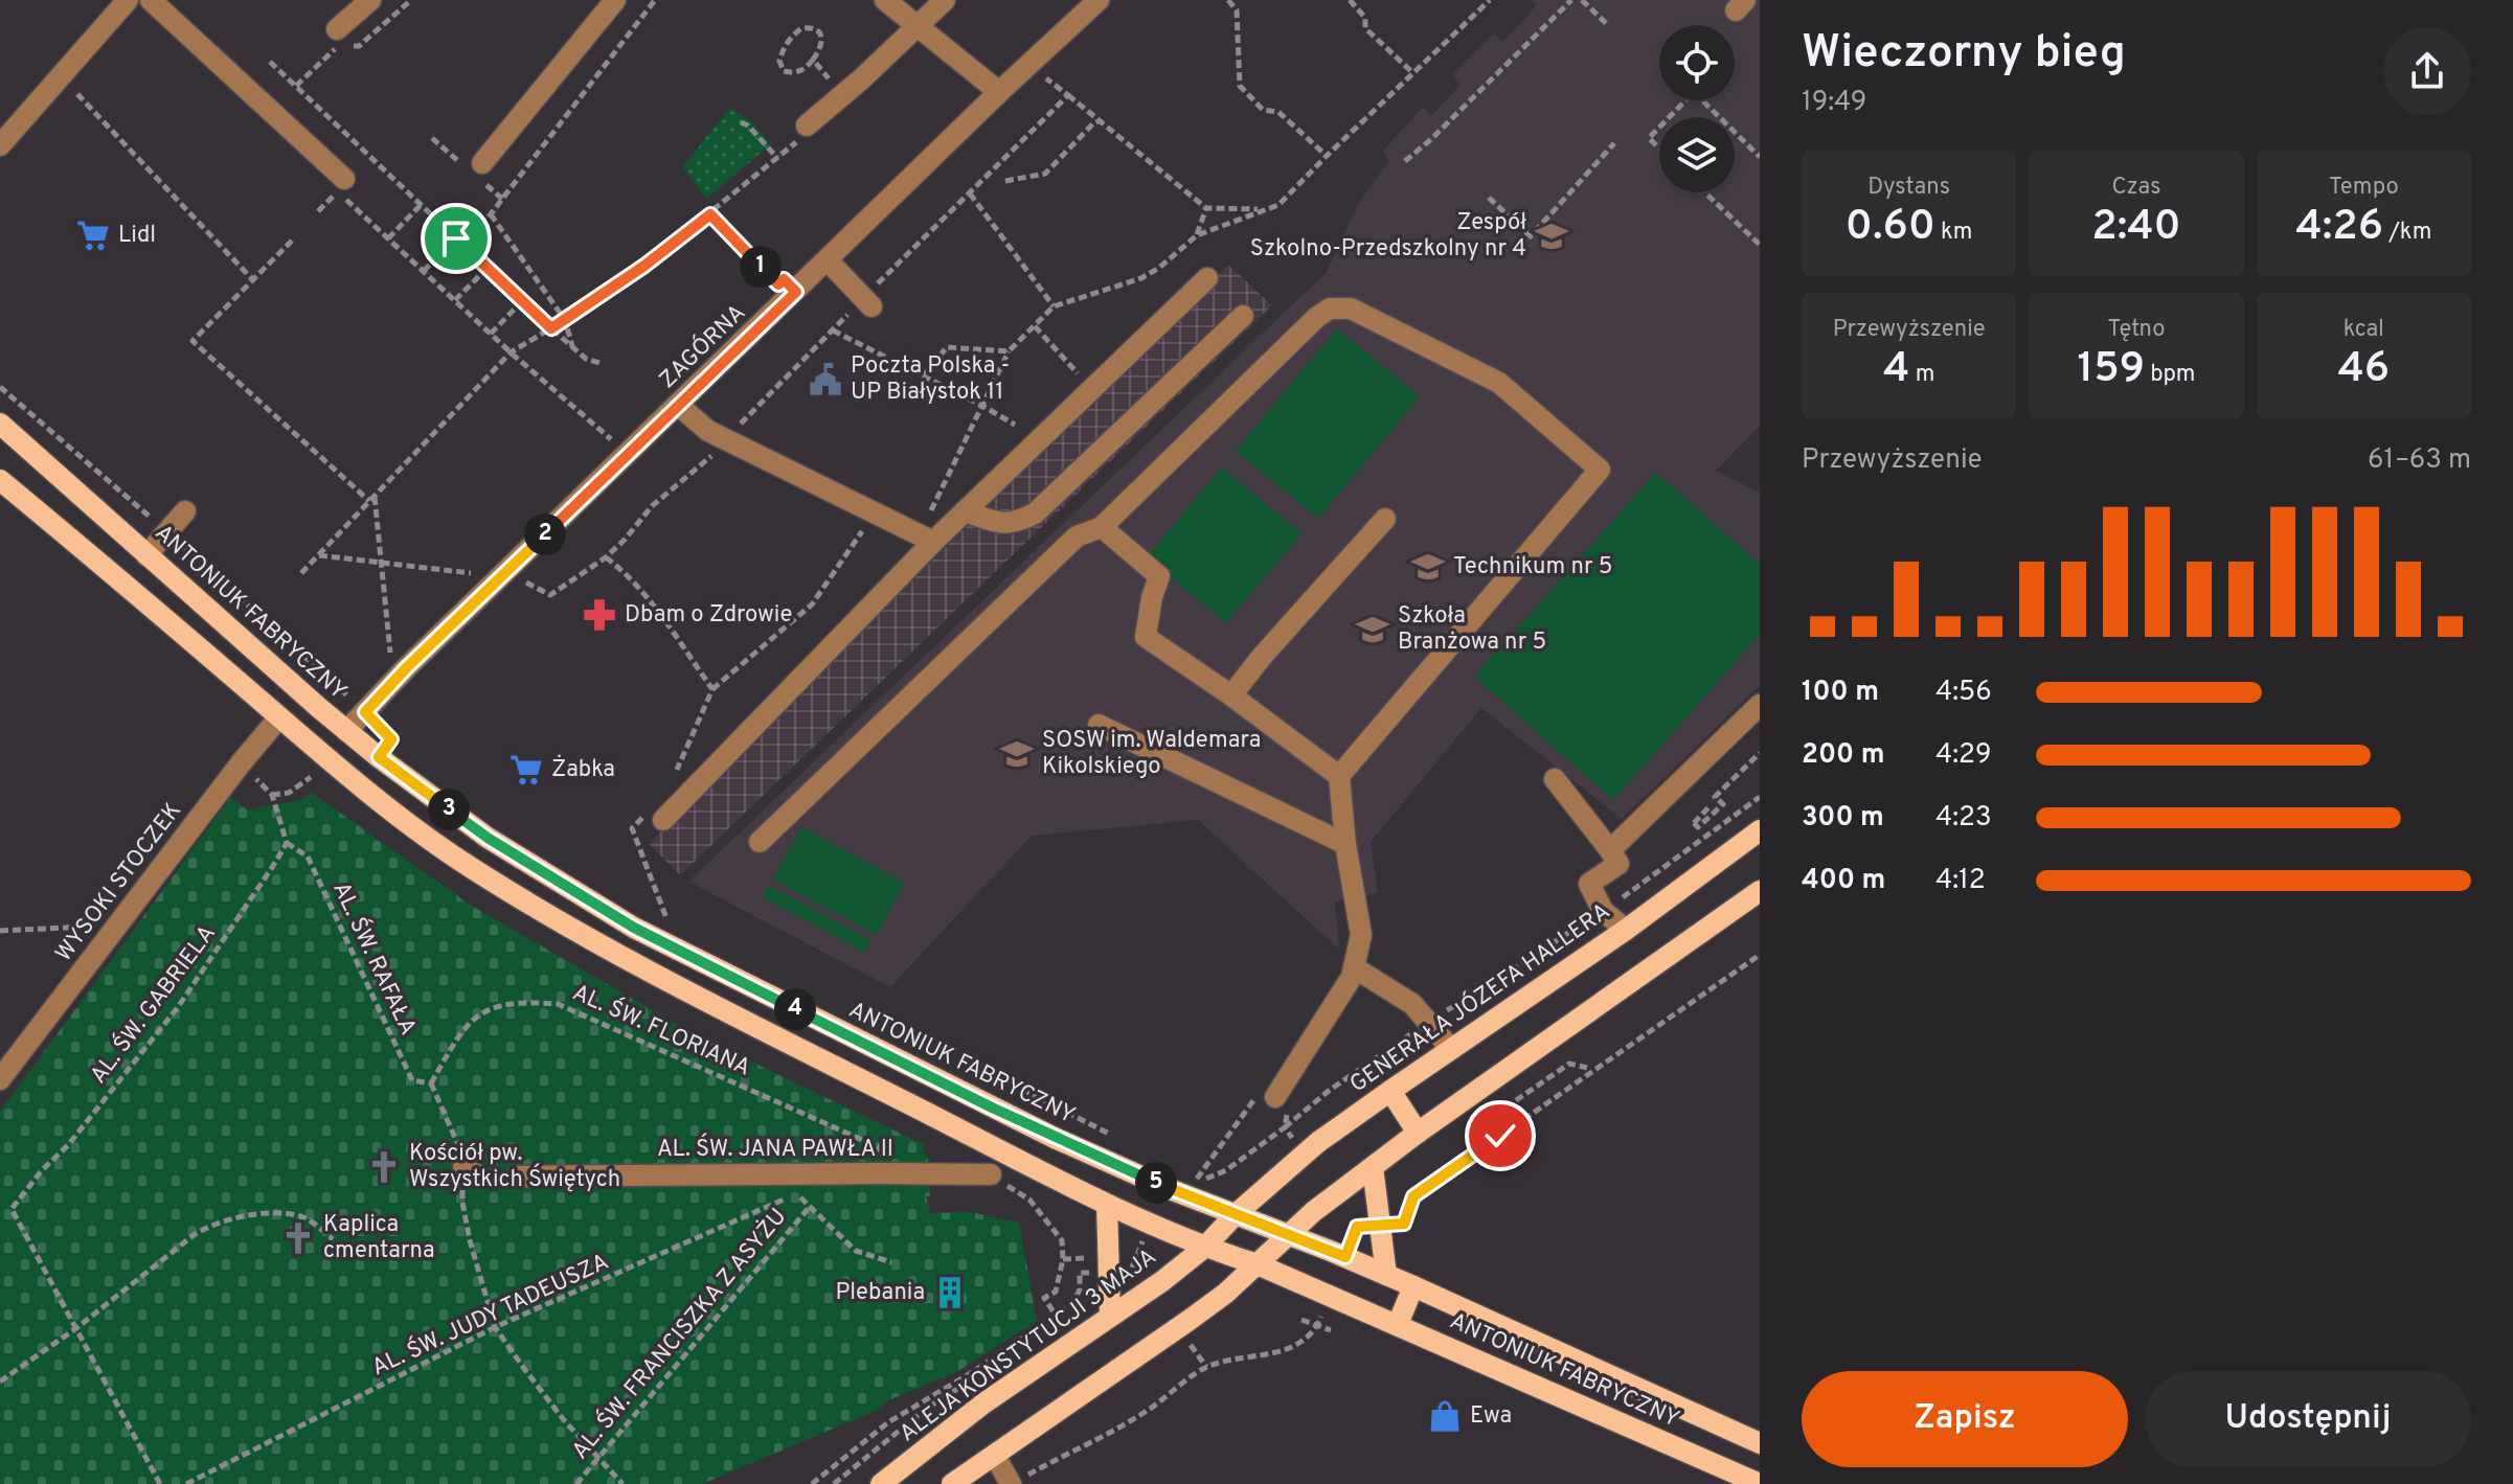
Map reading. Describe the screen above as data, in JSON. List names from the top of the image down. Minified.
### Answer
{"streets":{"main road":["ANTONIUK FABRYCZNY","GENERAŁA JÓZEFA HALLERA","ALEJA KONSTYTUCJI 3 MAJA"],"street":["ZAGÓRNA","WYSOKI STOCZEK","AL. ŚW. JANA PAWŁA II"],"path":["AL. ŚW. RAFAŁA","AL. ŚW. GABRIELA","AL. ŚW. FLORIANA","AL. ŚW. JUDY TADEUSZA","AL. ŚW. FRANCISZKA Z ASYŻU"]},"crossings":[["ZAGÓRNA","ANTONIUK FABRYCZNY"],["ANTONIUK FABRYCZNY","GENERAŁA JÓZEFA HALLERA"],["ANTONIUK FABRYCZNY","ALEJA KONSTYTUCJI 3 MAJA"],["AL. ŚW. RAFAŁA","AL. ŚW. GABRIELA"],["AL. ŚW. RAFAŁA","AL. ŚW. FLORIANA"],["GENERAŁA JÓZEFA HALLERA","ALEJA KONSTYTUCJI 3 MAJA"],["AL. ŚW. FLORIANA","AL. ŚW. JANA PAWŁA II"],["AL. ŚW. JUDY TADEUSZA","AL. ŚW. FRANCISZKA Z ASYŻU"]],"places":{"supermarket":["Lidl","Żabka"],"school or university":["Zespół Szkolno-Przedszkolny nr 4","Technikum nr 5","Szkoła Branżowa nr 5","SOSW im. Waldemara Kikolskiego"],"public building":["Poczta Polska - UP Białystok 11"],"pharmacy":["Dbam o Zdrowie"],"church":["Kościół pw. Wszystkich Świętych","Kaplica cmentarna"],"building":["Plebania"],"shop":["Ewa"]},"page":{"heading":["Wieczorny bieg","19:49"],"stats":[["Dystans","0.60 km"],["Czas","2:40"],["Tempo","4:26 /km"],["Przewyższenie","4 m"],["Tętno","159 bpm"],["kcal","46"]],"pins":["1","2","3","4","5"],"chart":["Przewyższenie","61–63 m"],"list":[{"name":"100 m","note":"4:56"},{"name":"200 m","note":"4:29"},{"name":"300 m","note":"4:23"},{"name":"400 m","note":"4:12"}],"buttons":["Zapisz","Udostępnij"]}}
